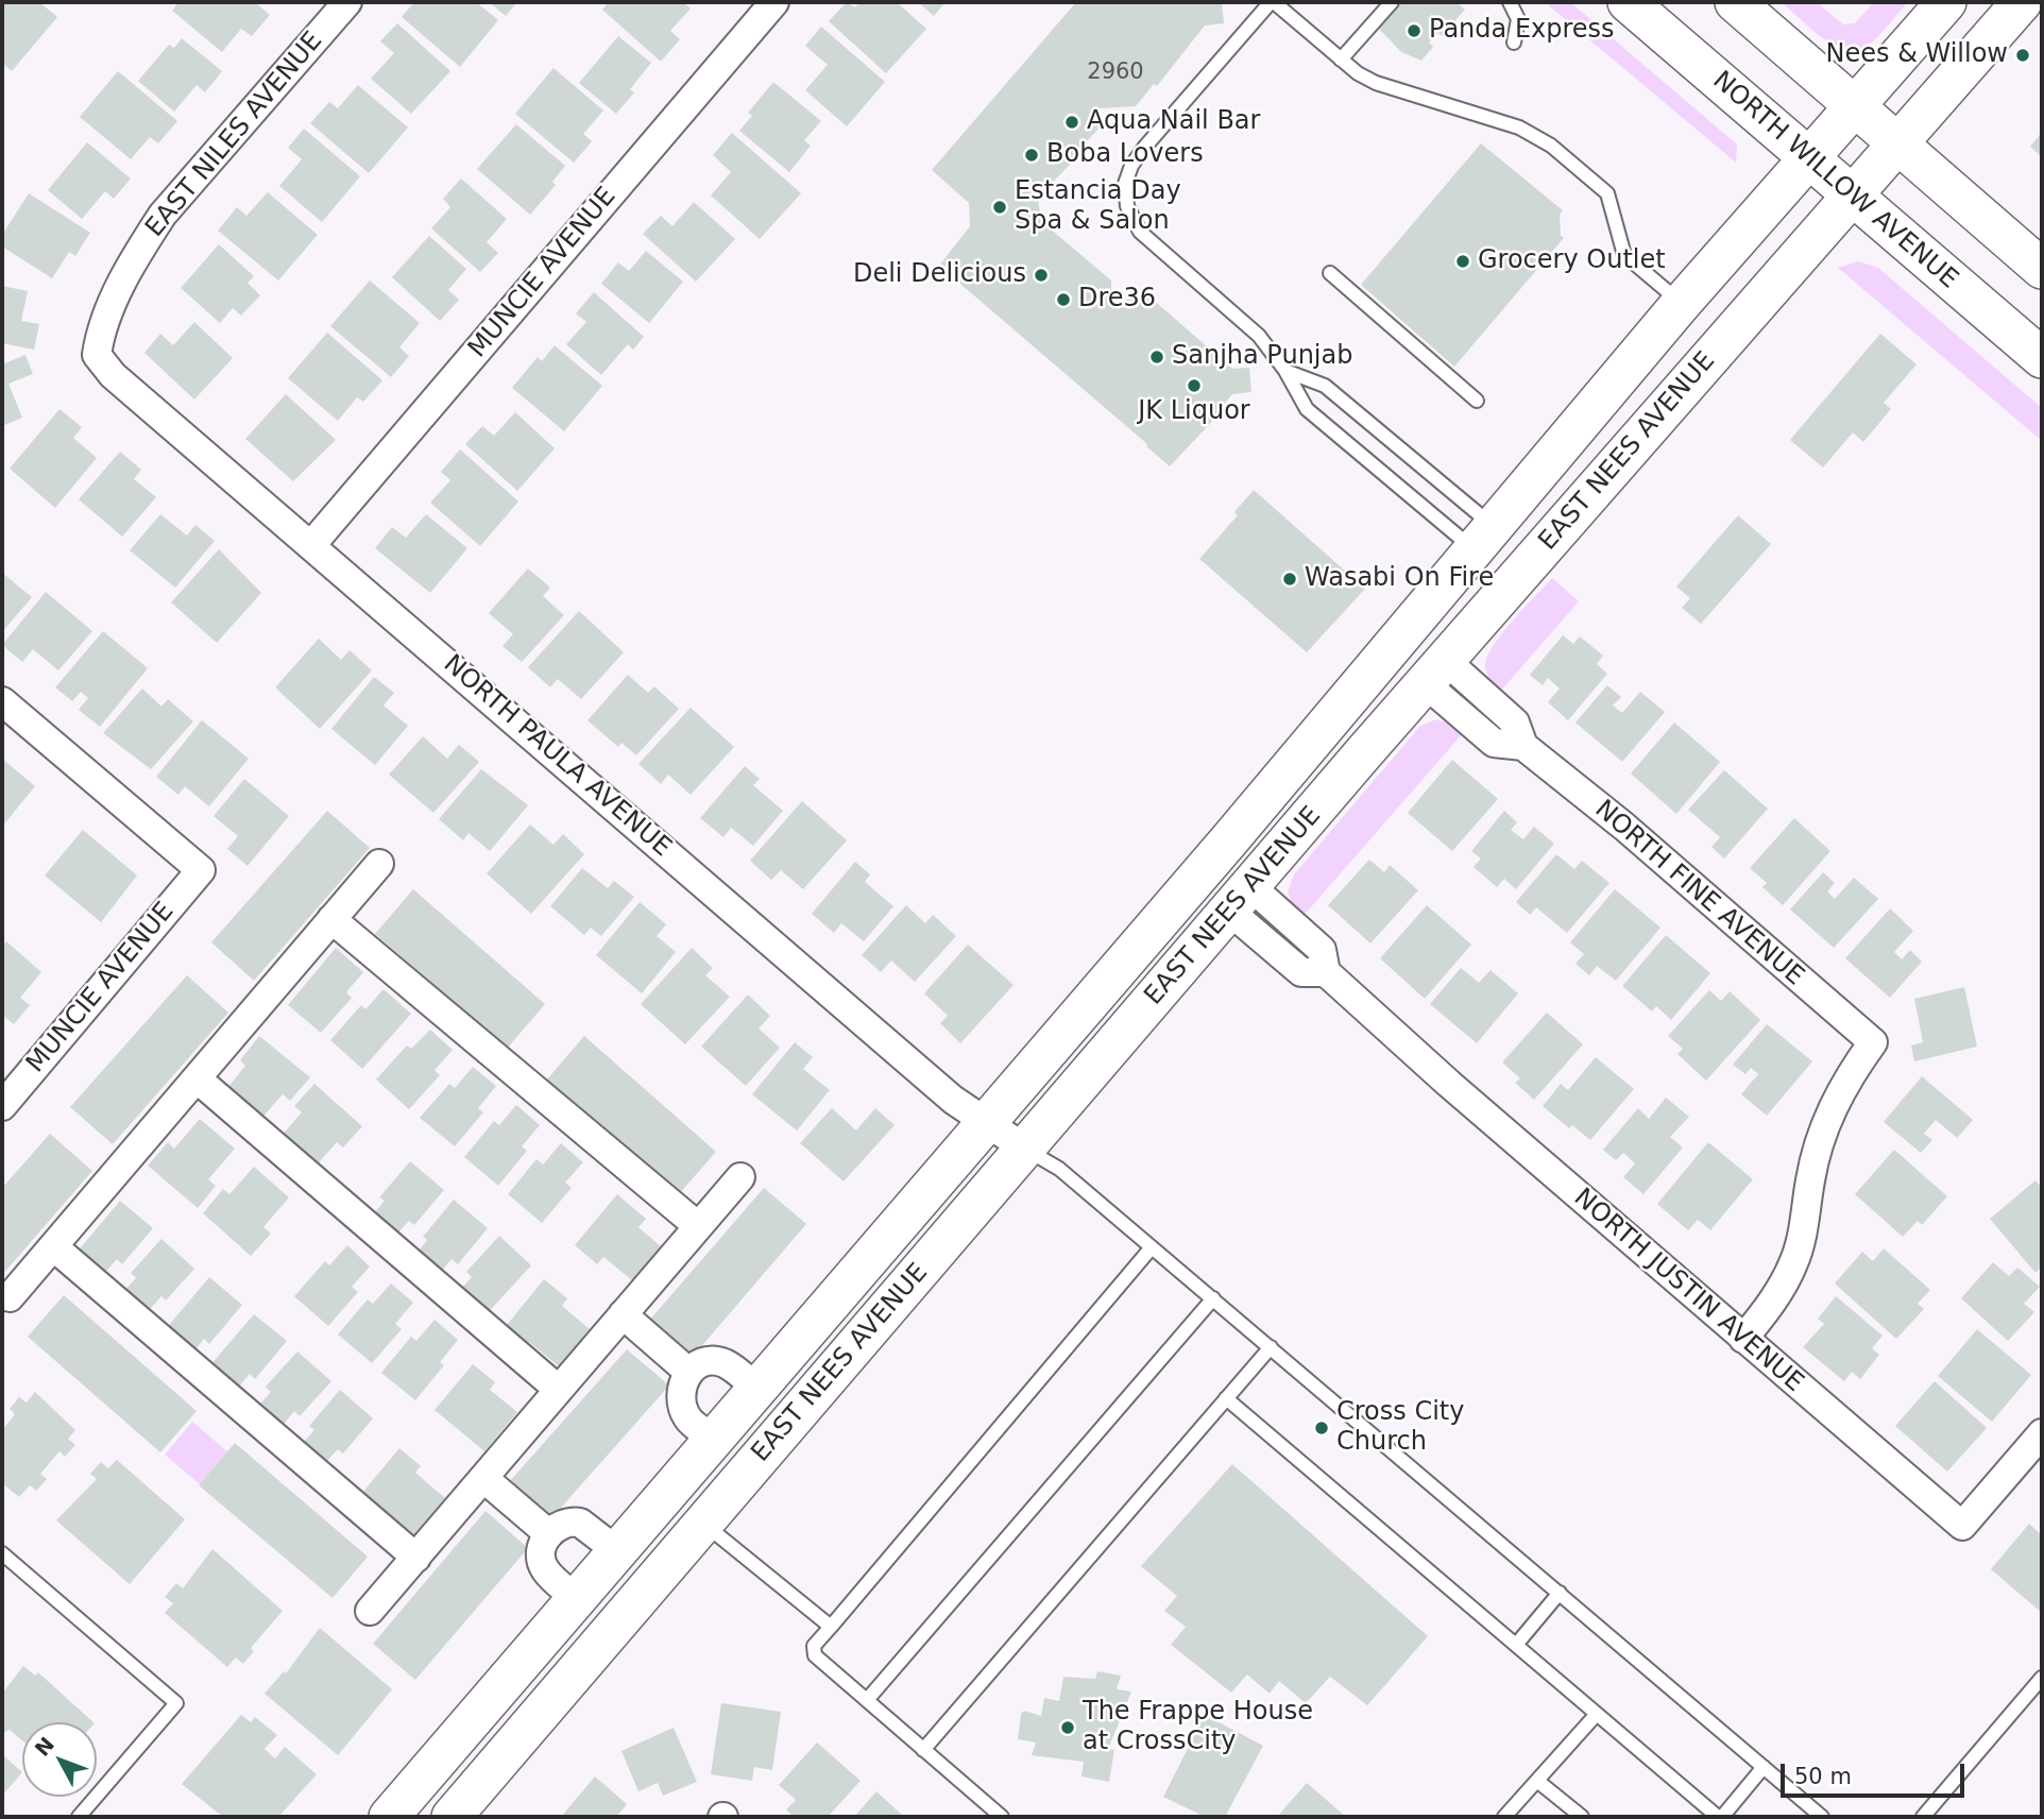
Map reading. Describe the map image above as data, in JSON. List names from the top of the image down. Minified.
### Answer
{"streets":{"main road":["NORTH WILLOW AVENUE","EAST NEES AVENUE"],"street":["EAST NILES AVENUE","MUNCIE AVENUE","NORTH PAULA AVENUE","NORTH FINE AVENUE","NORTH JUSTIN AVENUE"]},"crossings":[["EAST NILES AVENUE","NORTH PAULA AVENUE"],["NORTH WILLOW AVENUE","EAST NEES AVENUE"],["MUNCIE AVENUE","NORTH PAULA AVENUE"],["EAST NEES AVENUE","NORTH PAULA AVENUE"],["EAST NEES AVENUE","NORTH FINE AVENUE"],["EAST NEES AVENUE","NORTH JUSTIN AVENUE"],["NORTH FINE AVENUE","NORTH JUSTIN AVENUE"]],"places":["Panda Express","Nees & Willow","Aqua Nail Bar","Boba Lovers","Estancia Day Spa & Salon","Grocery Outlet","Deli Delicious","Dre36","Sanjha Punjab","JK Liquor","Wasabi On Fire","Cross City Church","The Frappe House at CrossCity"],"house_numbers":["2960"],"scale_bar":"50 m","north":"top left"}
